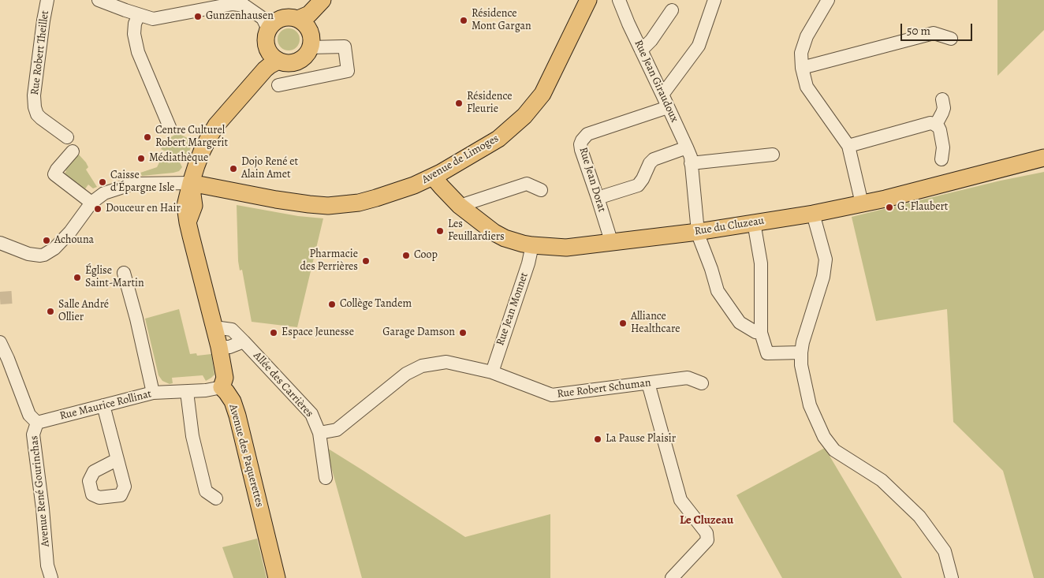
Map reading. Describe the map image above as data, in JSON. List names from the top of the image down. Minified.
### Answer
{"streets":{"main road":["Avenue de Limoges","Rue du Cluzeau","Avenue des Paquerettes"],"street":["Rue Robert Theillet","Rue Jean Giraudoux","Rue Jean Dorat","Rue Jean Monnet","Allée des Carrières","Rue Robert Schuman","Rue Maurice Rollinat","Avenue René Gourinchas"]},"crossings":[["Rue Jean Giraudoux","Rue Jean Dorat"],["Rue Jean Giraudoux","Rue du Cluzeau"],["Avenue de Limoges","Rue du Cluzeau"],["Rue Jean Dorat","Rue du Cluzeau"],["Rue du Cluzeau","Rue Jean Monnet"],["Rue Jean Monnet","Rue Robert Schuman"],["Allée des Carrières","Rue Robert Schuman"],["Rue Maurice Rollinat","Avenue des Paquerettes"],["Rue Maurice Rollinat","Avenue René Gourinchas"]],"districts":["Le Cluzeau"],"places":["Gunzenhausen","Résidence Mont Gargan","Résidence Fleurie","Centre Culturel Robert Margerit","Médiathèque","Dojo René et Alain Amet","Caisse d'Épargne Isle","G. Flaubert","Douceur en Hair","Les Feuillardiers","Achouna","Coop","Pharmacie des Perrières","Église Saint-Martin","Collège Tandem","Salle André Ollier","Alliance Healthcare","Espace Jeunesse","Garage Damson","La Pause Plaisir"],"scale_bar":"50 m"}
